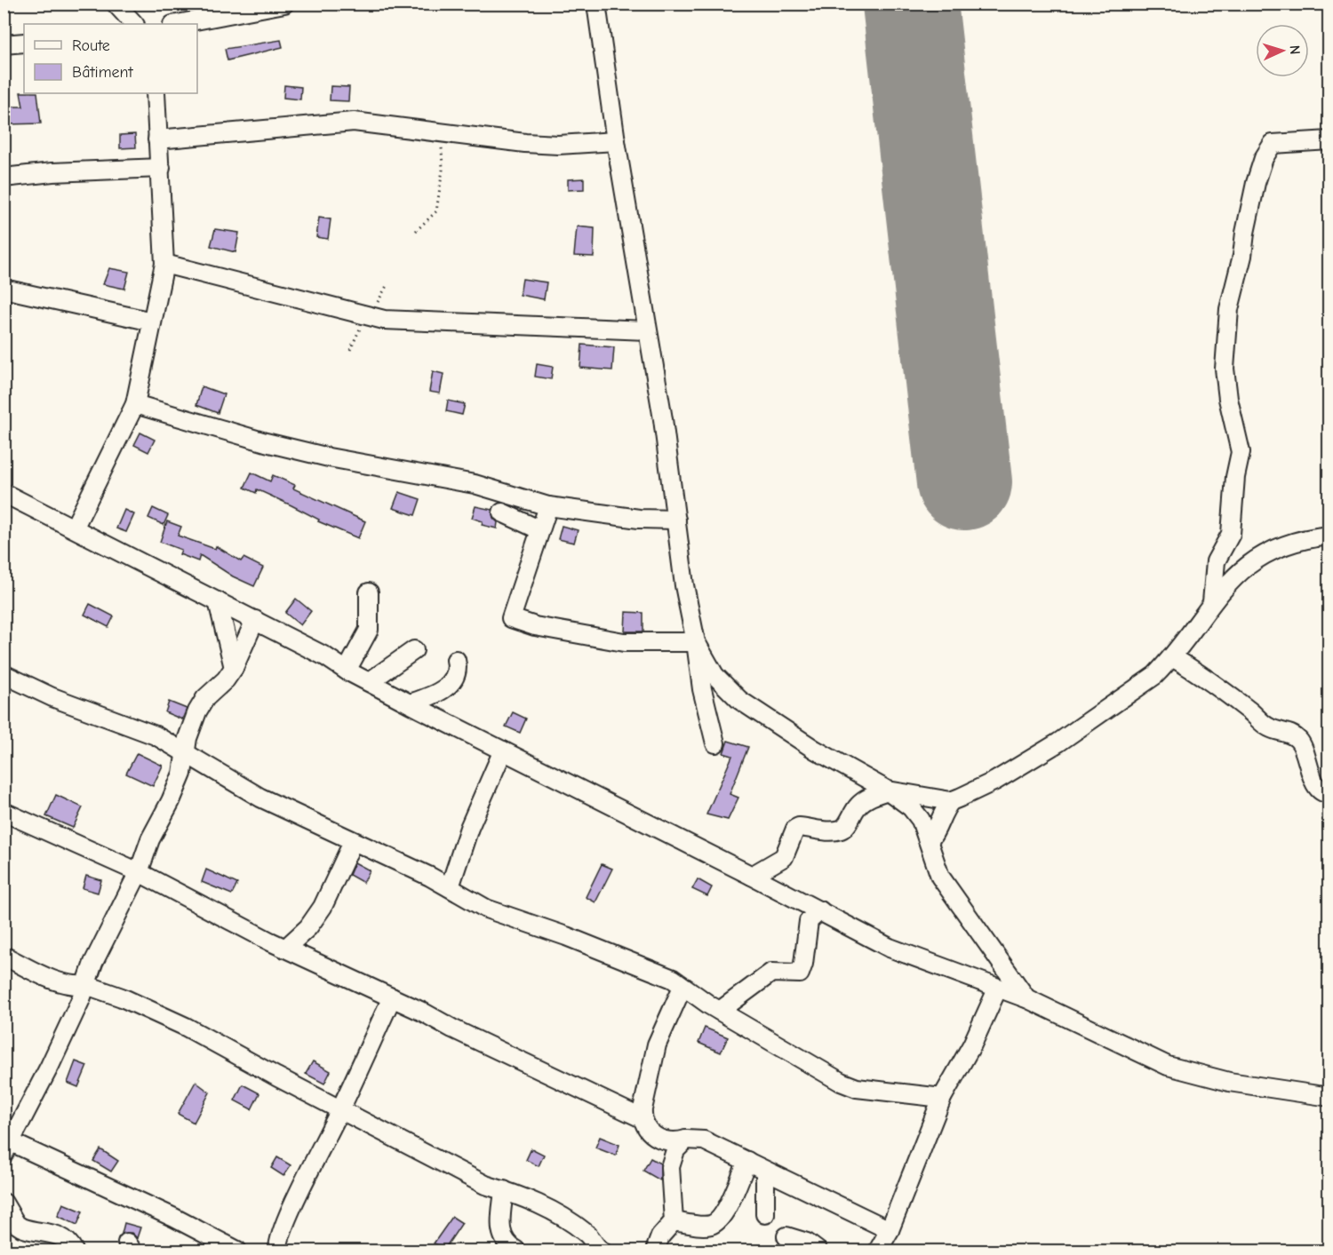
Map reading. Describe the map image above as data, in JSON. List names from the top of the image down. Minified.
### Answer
{"legend":["Route","Bâtiment"],"north":"right"}
